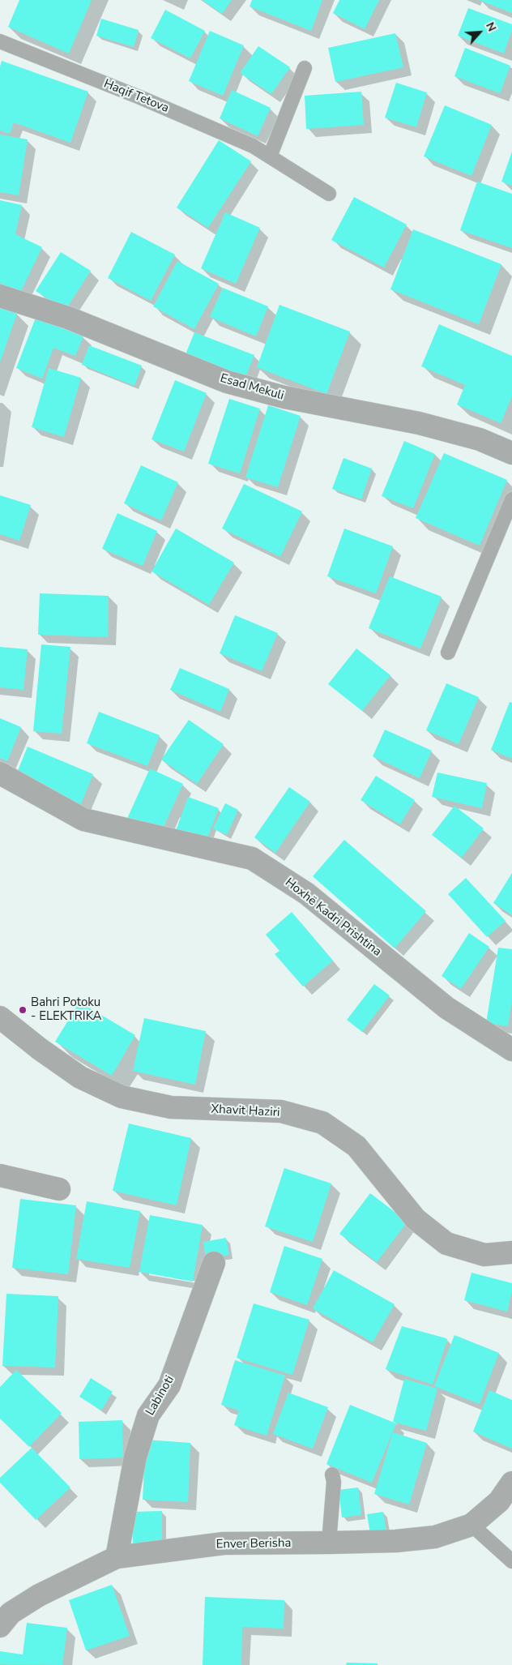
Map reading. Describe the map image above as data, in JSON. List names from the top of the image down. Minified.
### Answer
{"streets":{"street":["Esad Mekuli","Hoxhë Kadri Prishtina","Xhavit Haziri","Labinoti","Enver Berisha"],"lane":["Haqif Tetova"]},"crossings":[["Labinoti","Enver Berisha"]],"places":["Bahri Potoku - ELEKTRIKA"],"north":"top right"}
